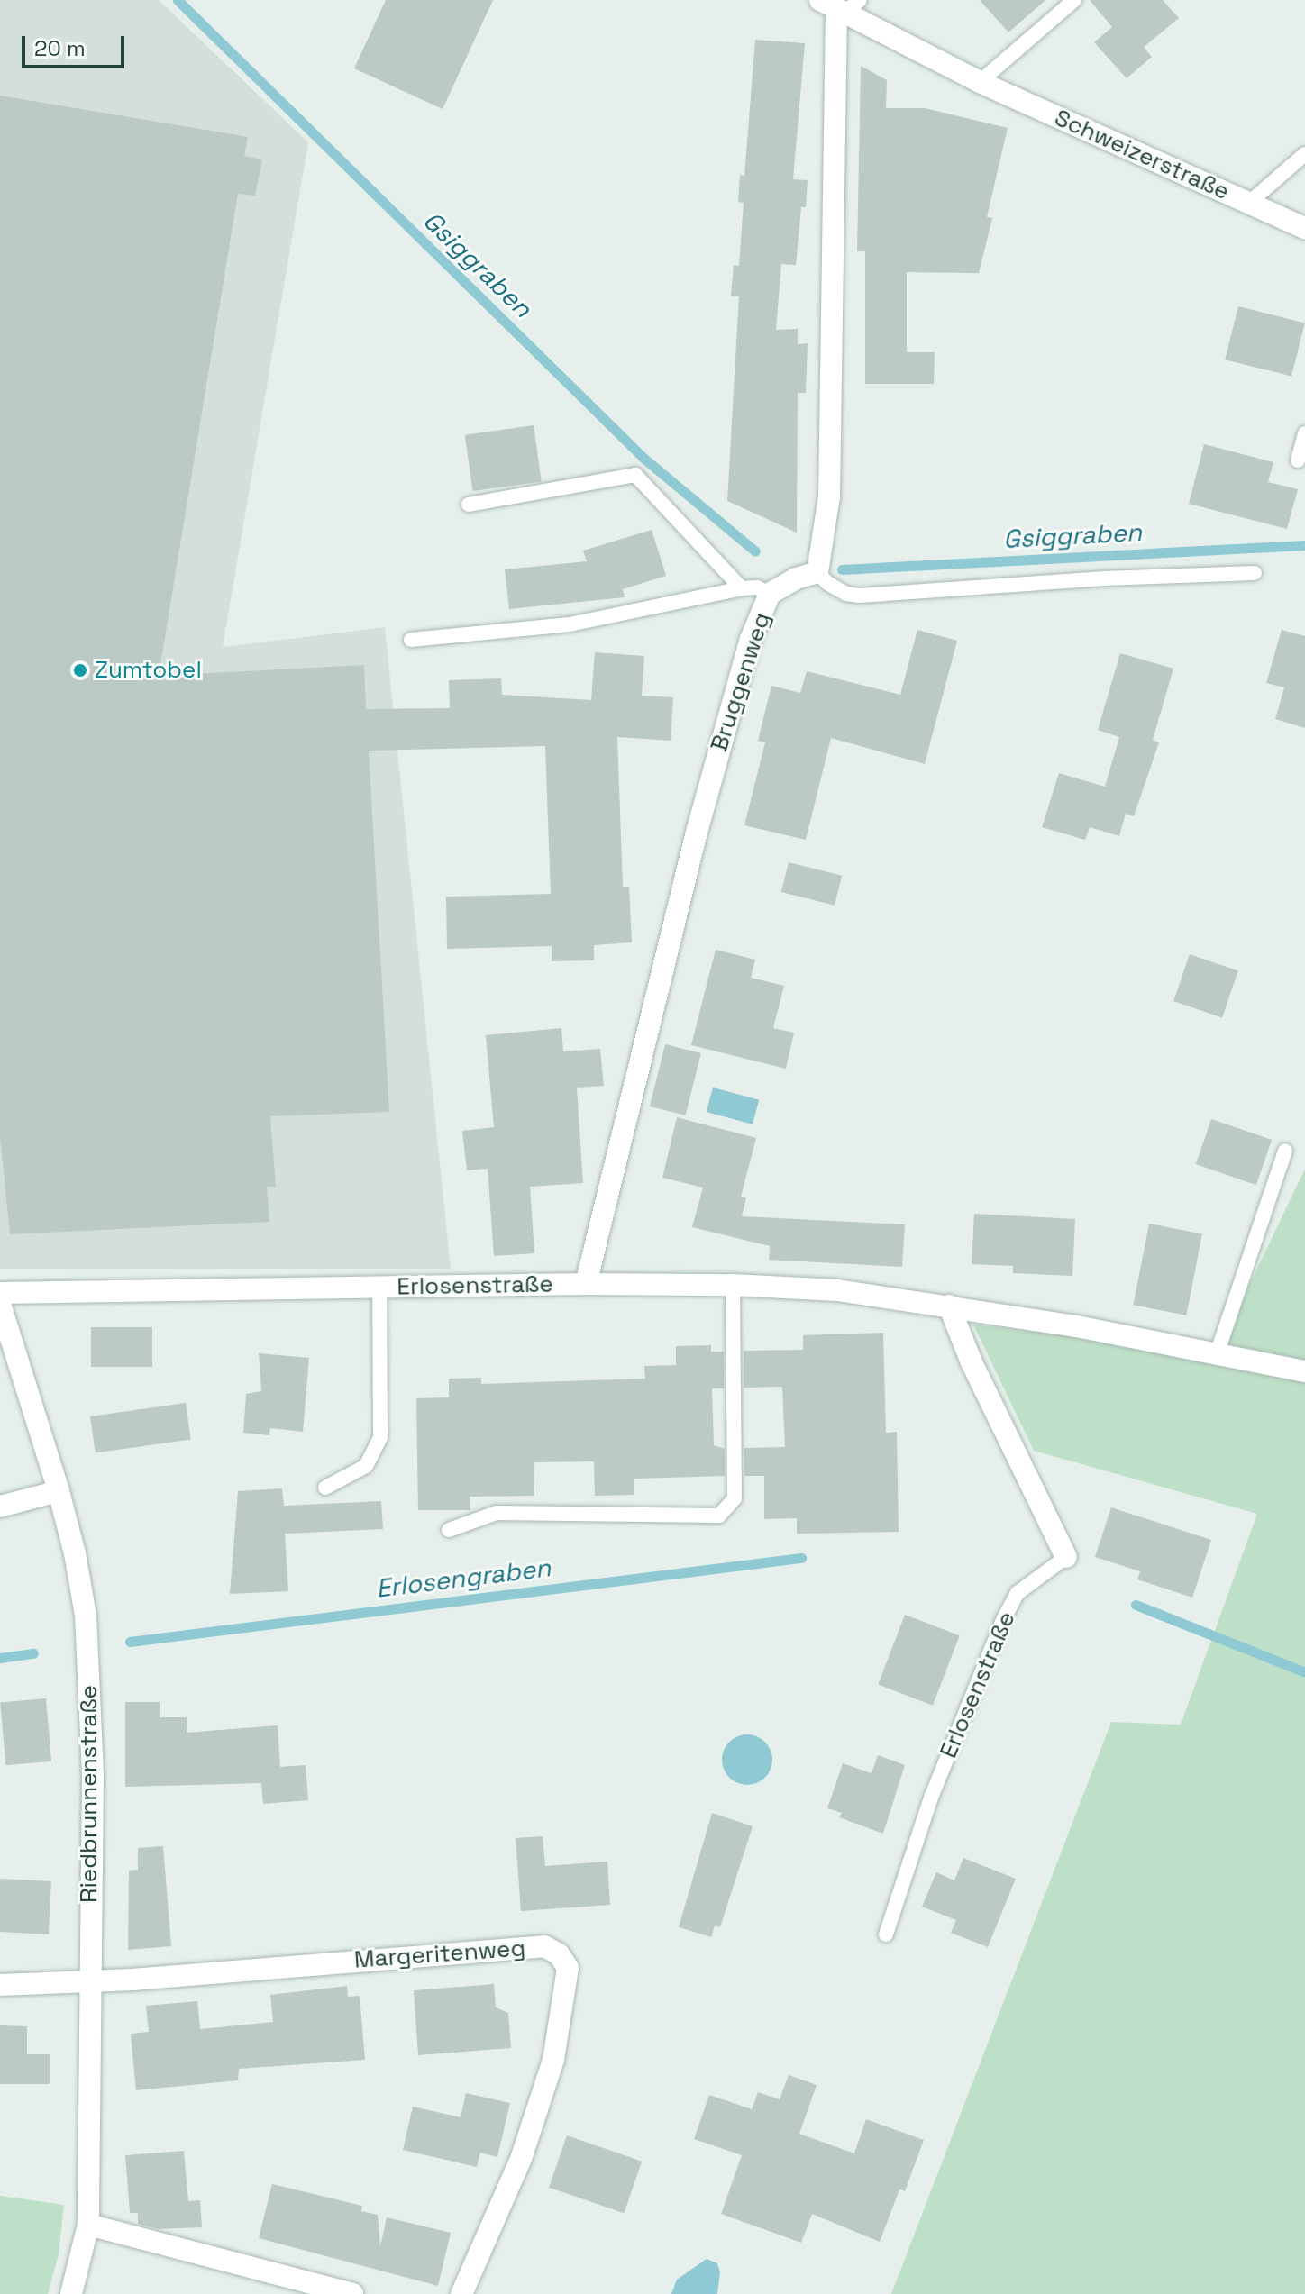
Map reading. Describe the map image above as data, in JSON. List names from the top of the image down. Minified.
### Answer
{"streets":{"street":["Schweizerstraße","Bruggenweg","Erlosenstraße","Riedbrunnenstraße","Margeritenweg"]},"crossings":[["Bruggenweg","Erlosenstraße"],["Riedbrunnenstraße","Margeritenweg"]],"water":["Gsiggraben","Erlosengraben"],"places":["Zumtobel"],"scale_bar":"20 m"}
